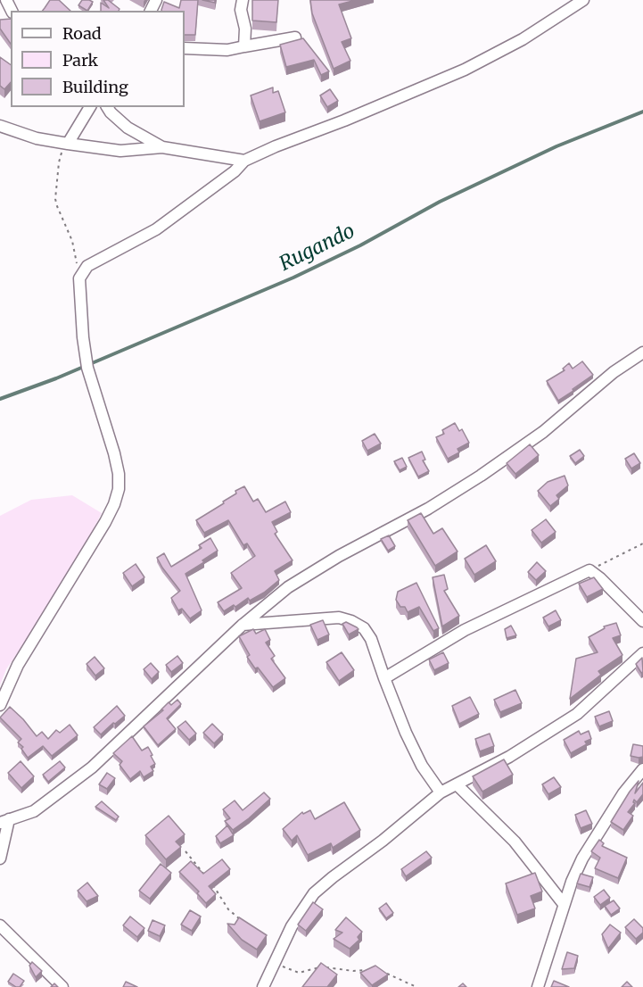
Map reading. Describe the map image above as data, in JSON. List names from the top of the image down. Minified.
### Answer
{"water":["Rugando"],"legend":["Road","Park","Building"]}
